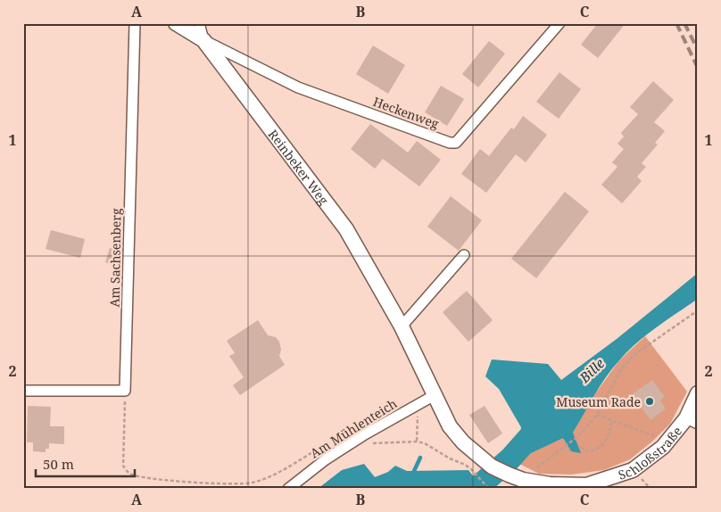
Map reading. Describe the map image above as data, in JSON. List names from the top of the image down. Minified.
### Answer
{"streets":{"main road":["Reinbeker Weg","Schloßstraße"],"street":["Heckenweg","Am Sachsenberg","Am Mühlenteich"]},"crossings":[["Heckenweg","Reinbeker Weg"],["Reinbeker Weg","Am Mühlenteich"],["Reinbeker Weg","Schloßstraße"]],"water":["Bille"],"places":["Museum Rade"],"scale_bar":"50 m","grid":{"columns":["A","B","C"],"rows":["1","2"]}}
